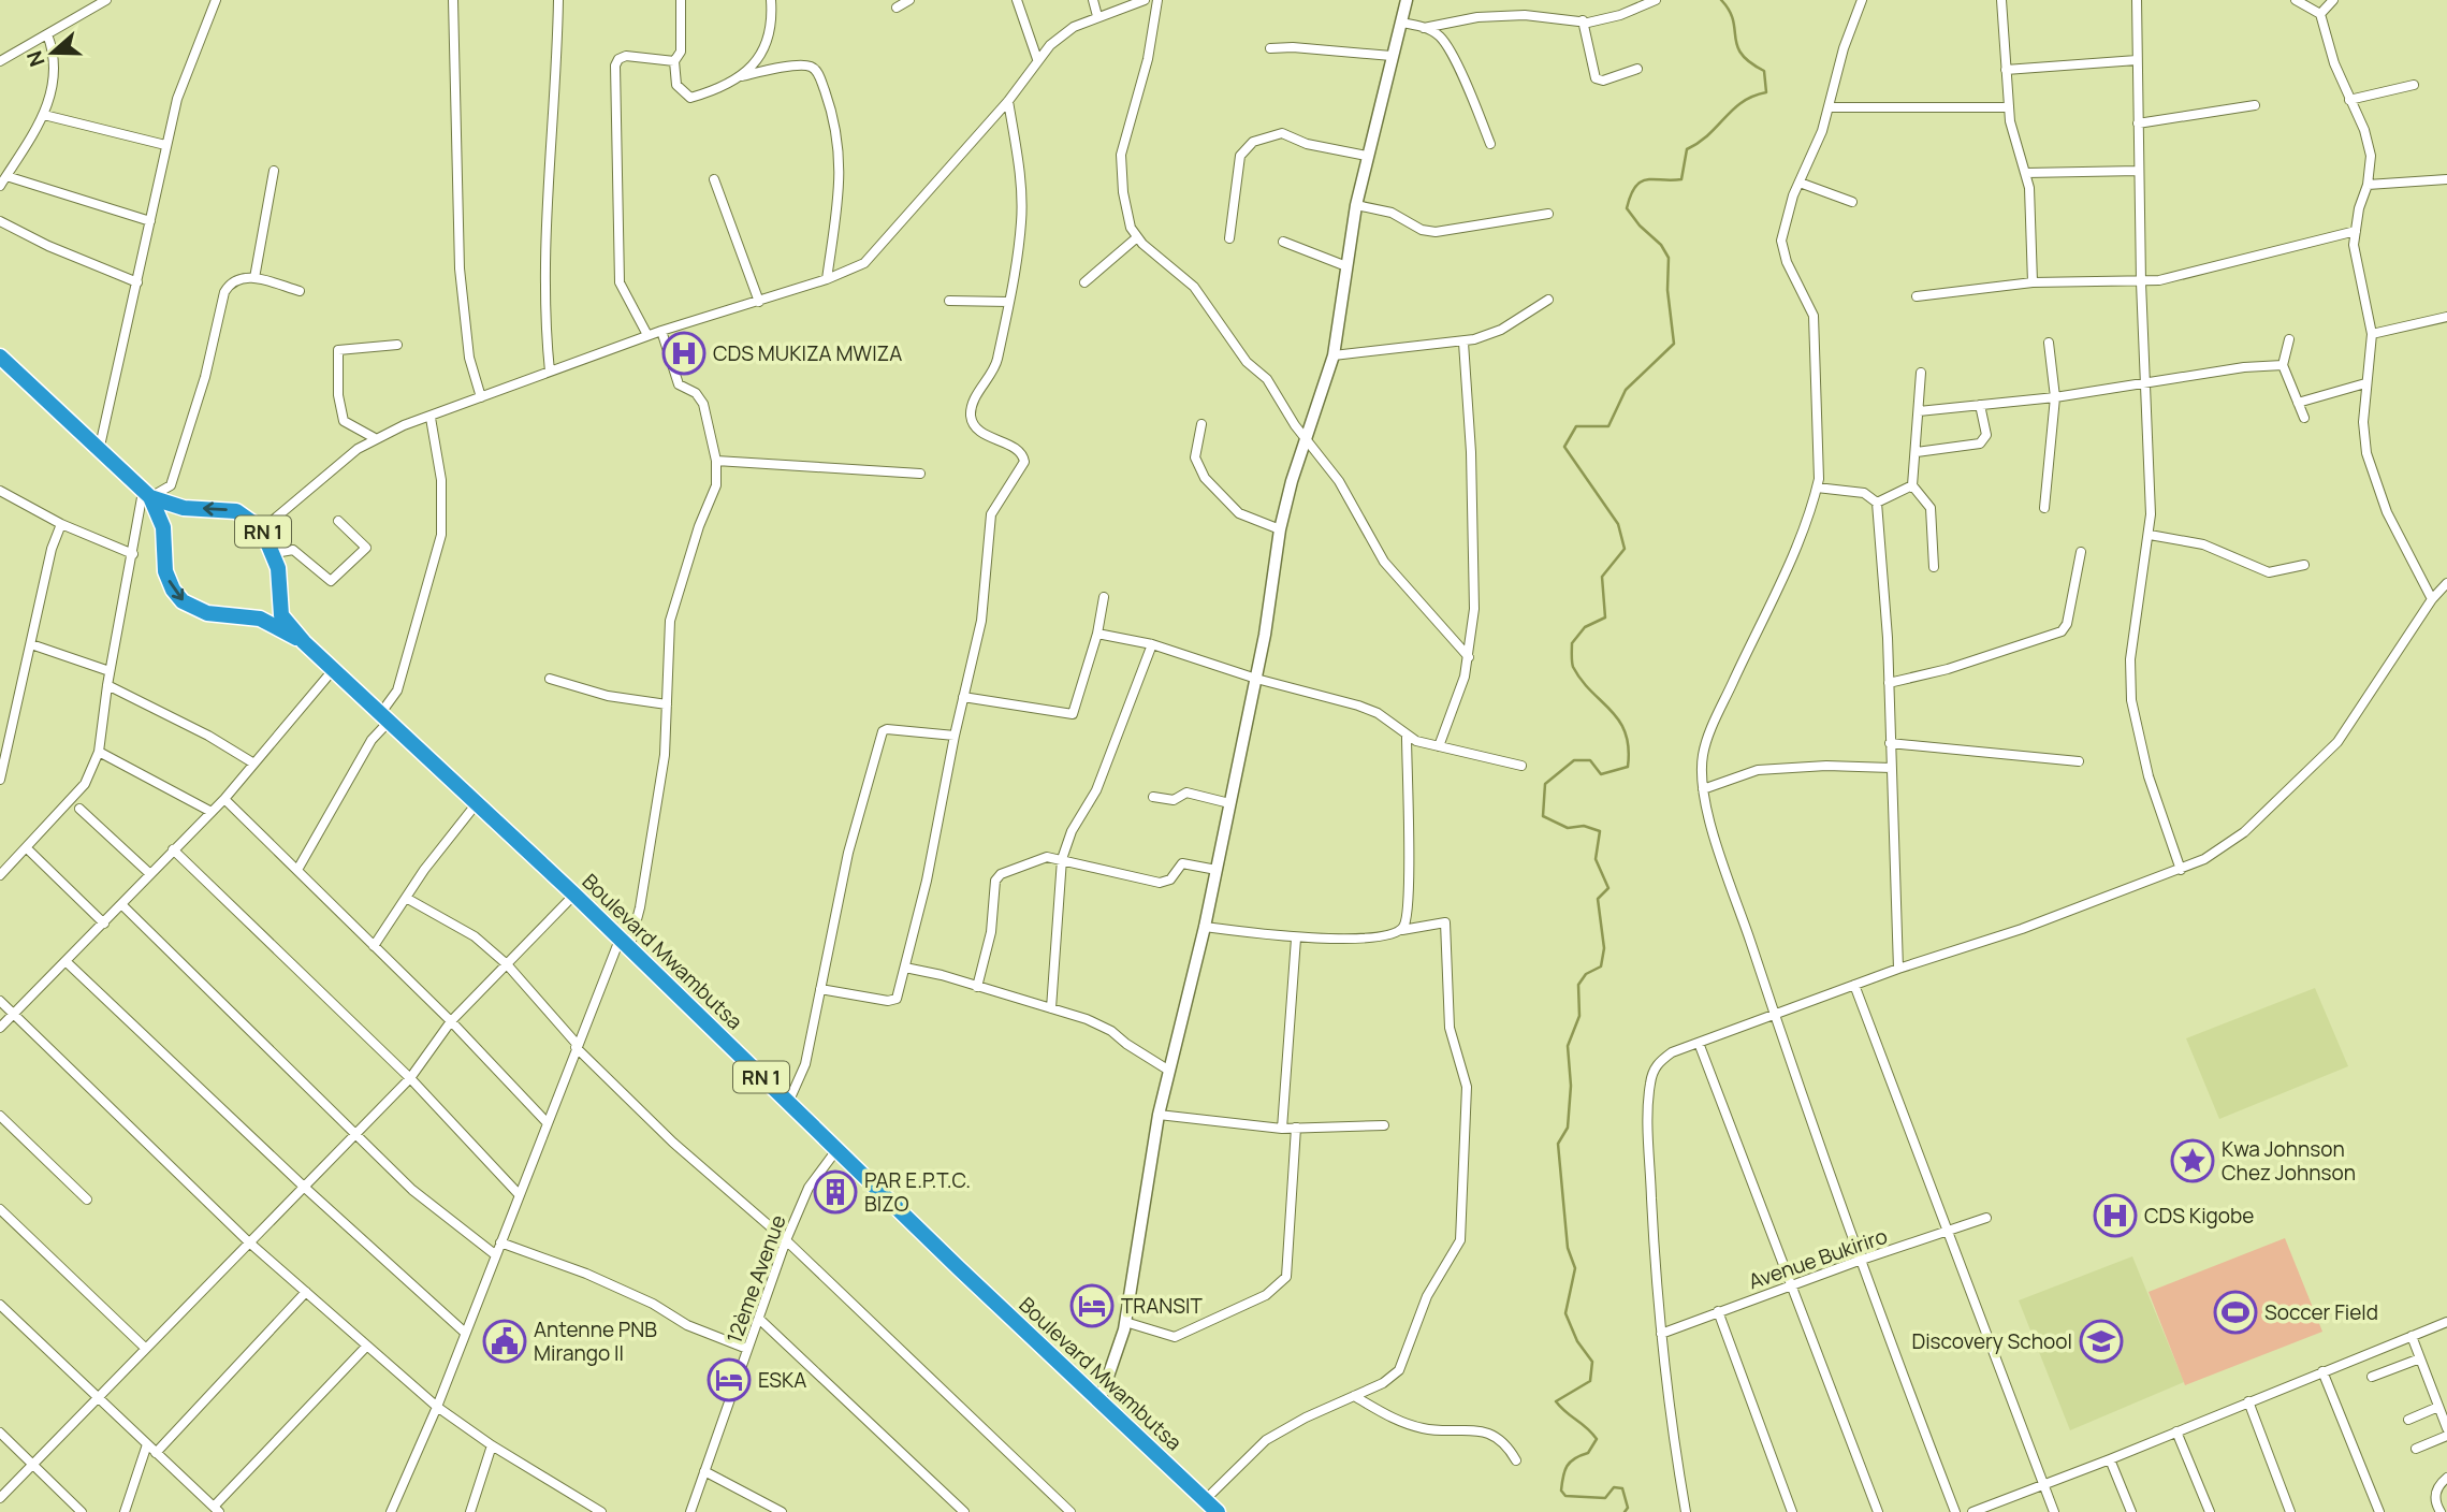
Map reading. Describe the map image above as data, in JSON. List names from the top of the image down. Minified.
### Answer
{"streets":{"highway":["RN 1","Boulevard Mwambutsa"],"street":["Avenue Bukiriro","12ème Avenue"]},"crossings":[["RN 1","Boulevard Mwambutsa"],["Boulevard Mwambutsa","12ème Avenue"]],"places":{"hospital":["CDS MUKIZA MWIZA","CDS Kigobe"],"place":["Kwa Johnson Chez Johnson"],"building":["PAR E.P.T.C. BIZO"],"hotel":["TRANSIT","ESKA"],"sports":["Soccer Field"],"public building":["Antenne PNB Mirango II"],"school or university":["Discovery School"]},"north":"left"}
